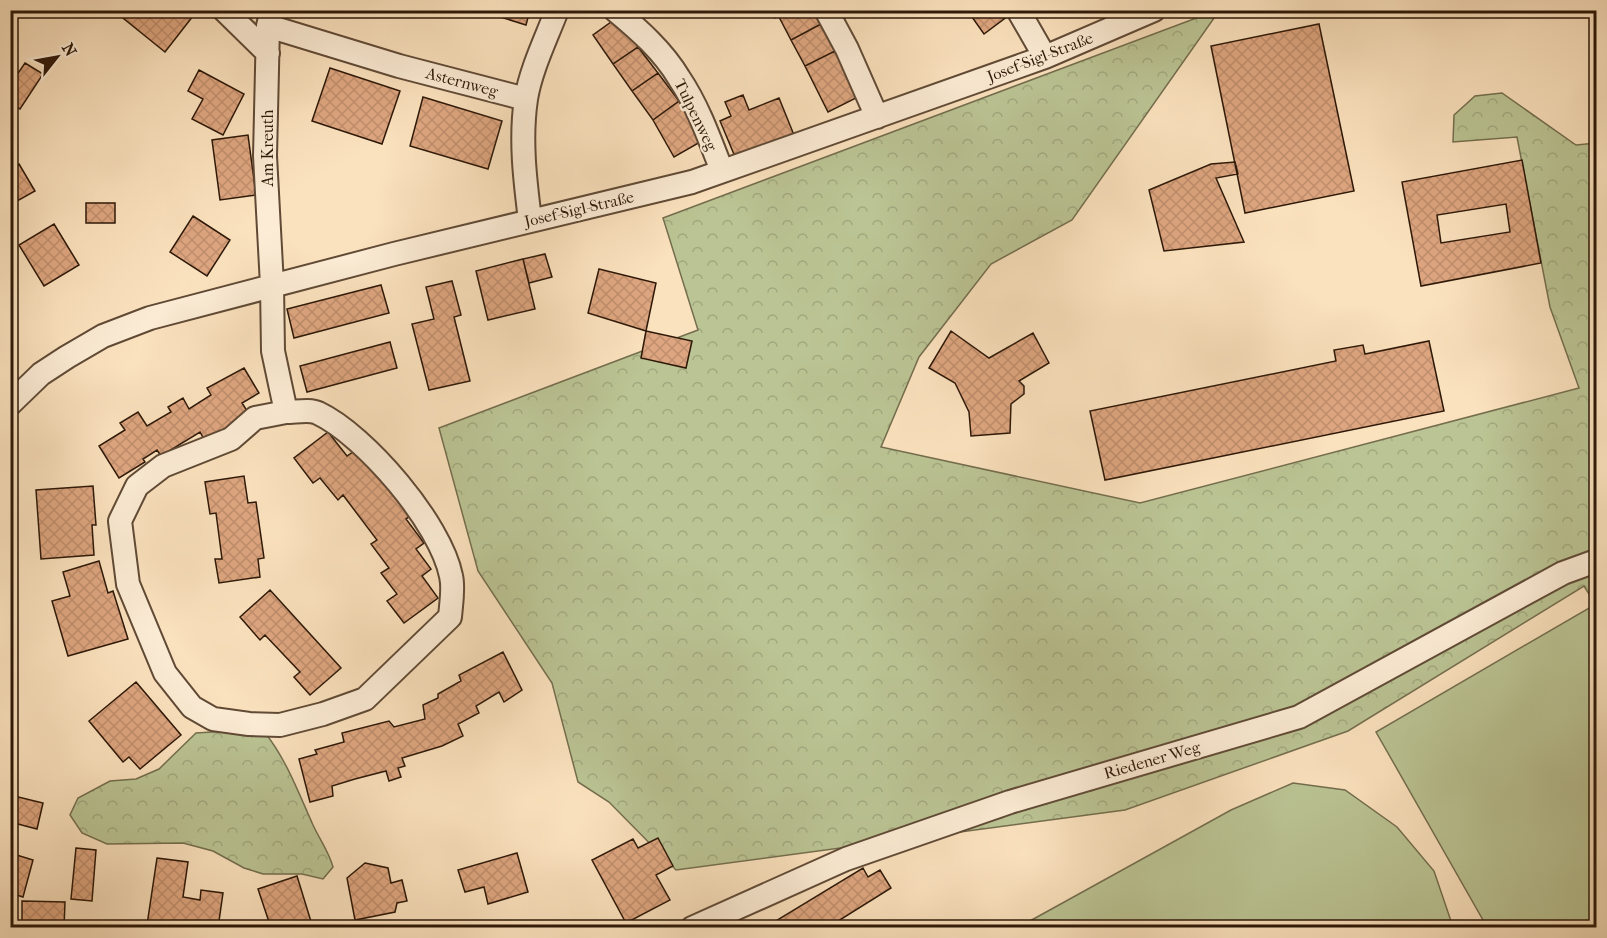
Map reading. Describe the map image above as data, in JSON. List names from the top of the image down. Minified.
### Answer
{"streets":{"street":["Josef-Sigl-Straße","Asternweg","Tulpenweg","Am Kreuth","Riedener Weg"]},"crossings":[["Josef-Sigl-Straße","Tulpenweg"],["Josef-Sigl-Straße","Am Kreuth"],["Asternweg","Am Kreuth"]],"north":"top right"}
